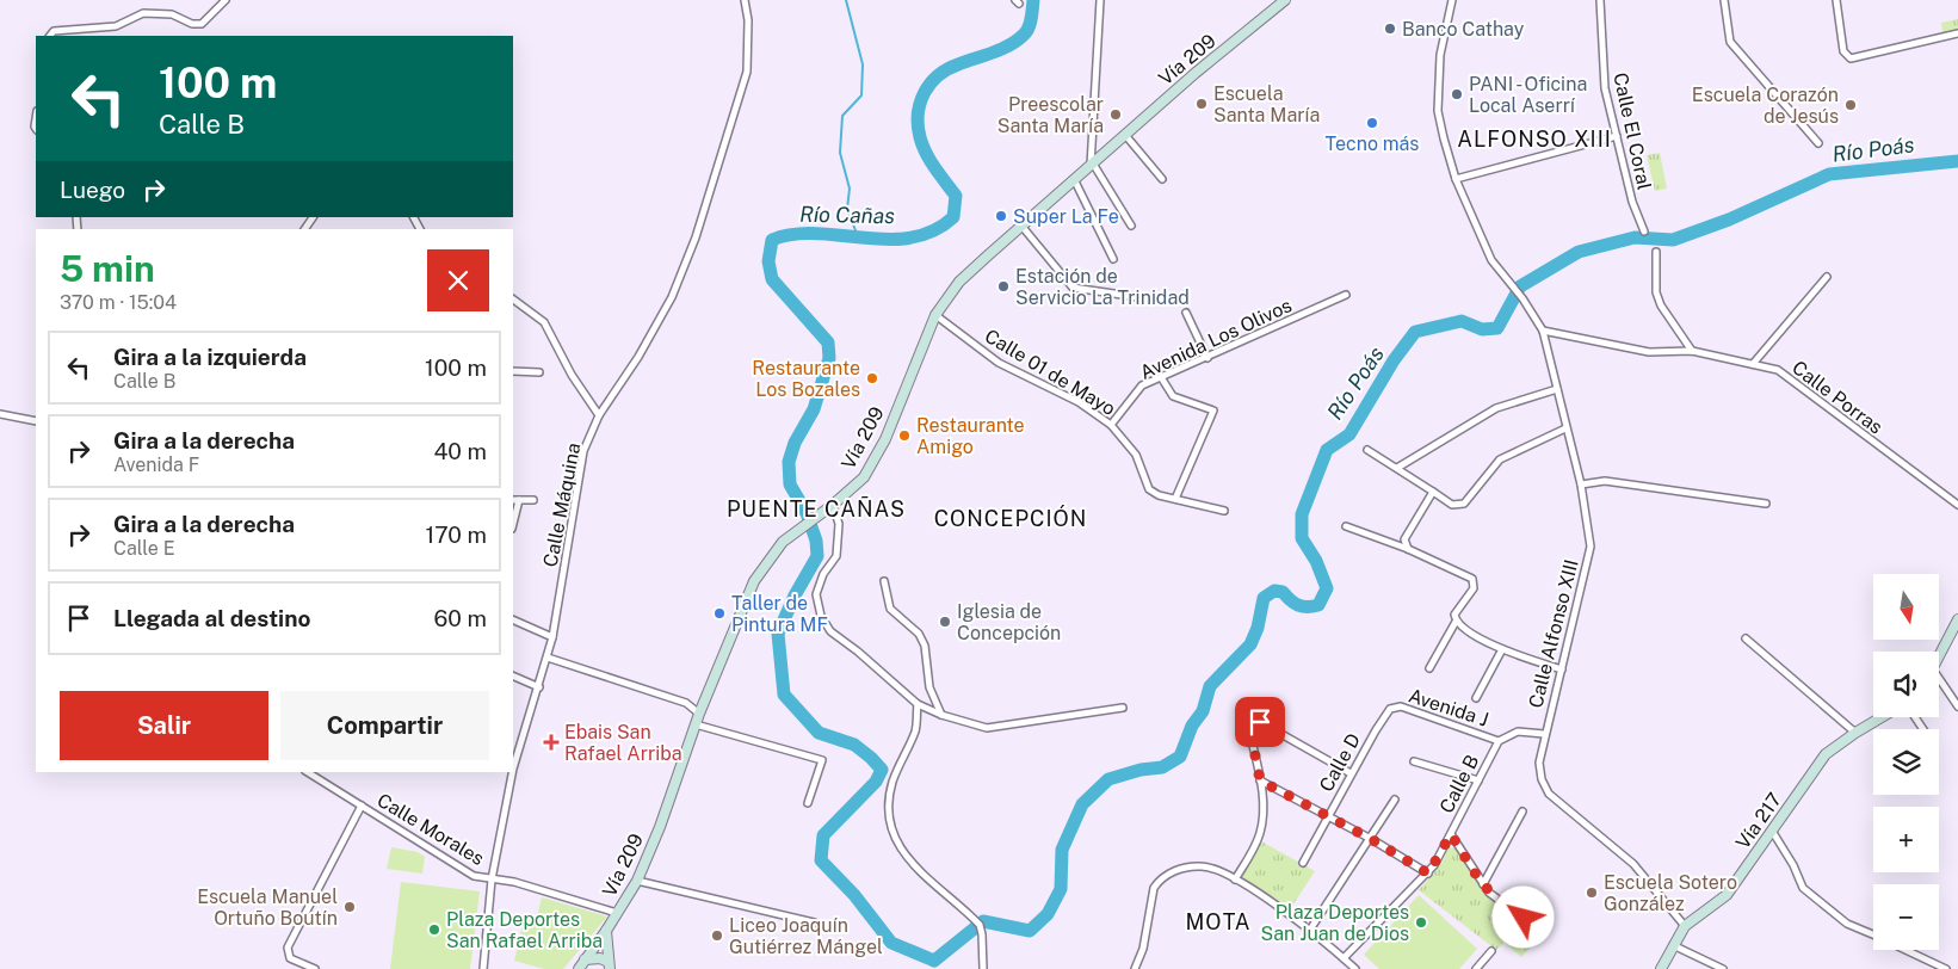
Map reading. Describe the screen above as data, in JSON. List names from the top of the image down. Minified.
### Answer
{"streets":{"main road":["Vía 209","Vía 217"],"street":["Calle El Coral","Avenida Los Olivos","Calle 01 de Mayo","Calle Porras","Calle Máquina","Calle Alfonso XIII","Avenida J","Calle D","Calle B","Calle Morales"]},"crossings":[["Vía 209","Calle 01 de Mayo"],["Vía 209","Calle Morales"],["Avenida Los Olivos","Calle 01 de Mayo"],["Calle Porras","Calle Alfonso XIII"],["Calle Máquina","Calle Morales"],["Calle Alfonso XIII","Calle B"],["Calle Alfonso XIII","Vía 217"],["Avenida J","Calle D"],["Avenida J","Calle B"]],"districts":["ALFONSO XIII","PUENTE CAÑAS","CONCEPCIÓN","MOTA"],"water":["Río Poás","Río Cañas"],"places":{"other":["Banco Cathay","PANI - Oficina Local Aserrí","Escuela Santa María","Escuela Corazón de Jesús","Preescolar Santa María","Tecno más","Super La Fe","Estación de Servicio La Trinidad","Restaurante Los Bozales","Restaurante Amigo","Taller de Pintura MF","Iglesia de Concepción","Escuela Sotero González","Escuela Manuel Ortuño Boutín","Plaza Deportes San Juan de Dios","Plaza Deportes San Rafael Arriba","Liceo Joaquín Gutiérrez Mángel"],"health":["Ebais San Rafael Arriba"]},"north":"bottom","page":{"turn":["100 m","Calle B"],"then":"Luego","heading":["5 min","370 m · 15:04"],"list":[{"name":"Gira a la izquierda","note":"Calle B","value":"100 m"},{"name":"Gira a la derecha","note":"Avenida F","value":"40 m"},{"name":"Gira a la derecha","note":"Calle E","value":"170 m"},{"name":"Llegada al destino","value":"60 m"}],"map_buttons":["+","−"],"buttons":["Salir","Compartir"]}}
